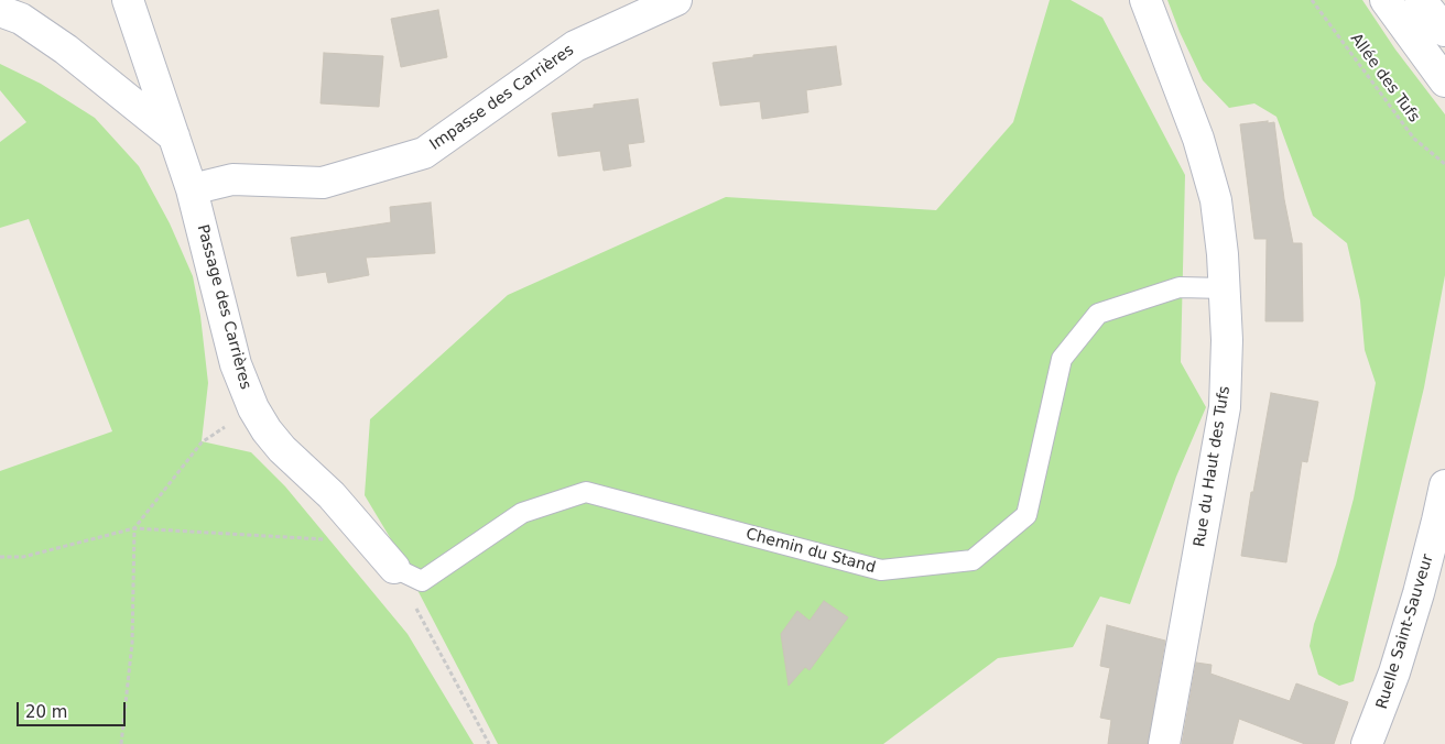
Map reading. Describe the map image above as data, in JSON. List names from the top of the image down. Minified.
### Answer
{"streets":{"street":["Impasse des Carrières","Passage des Carrières","Rue du Haut des Tufs","Ruelle Saint-Sauveur"],"lane":["Chemin du Stand"],"path":["Allée des Tufs"]},"crossings":[["Impasse des Carrières","Passage des Carrières"],["Passage des Carrières","Chemin du Stand"],["Rue du Haut des Tufs","Chemin du Stand"]],"scale_bar":"20 m"}
